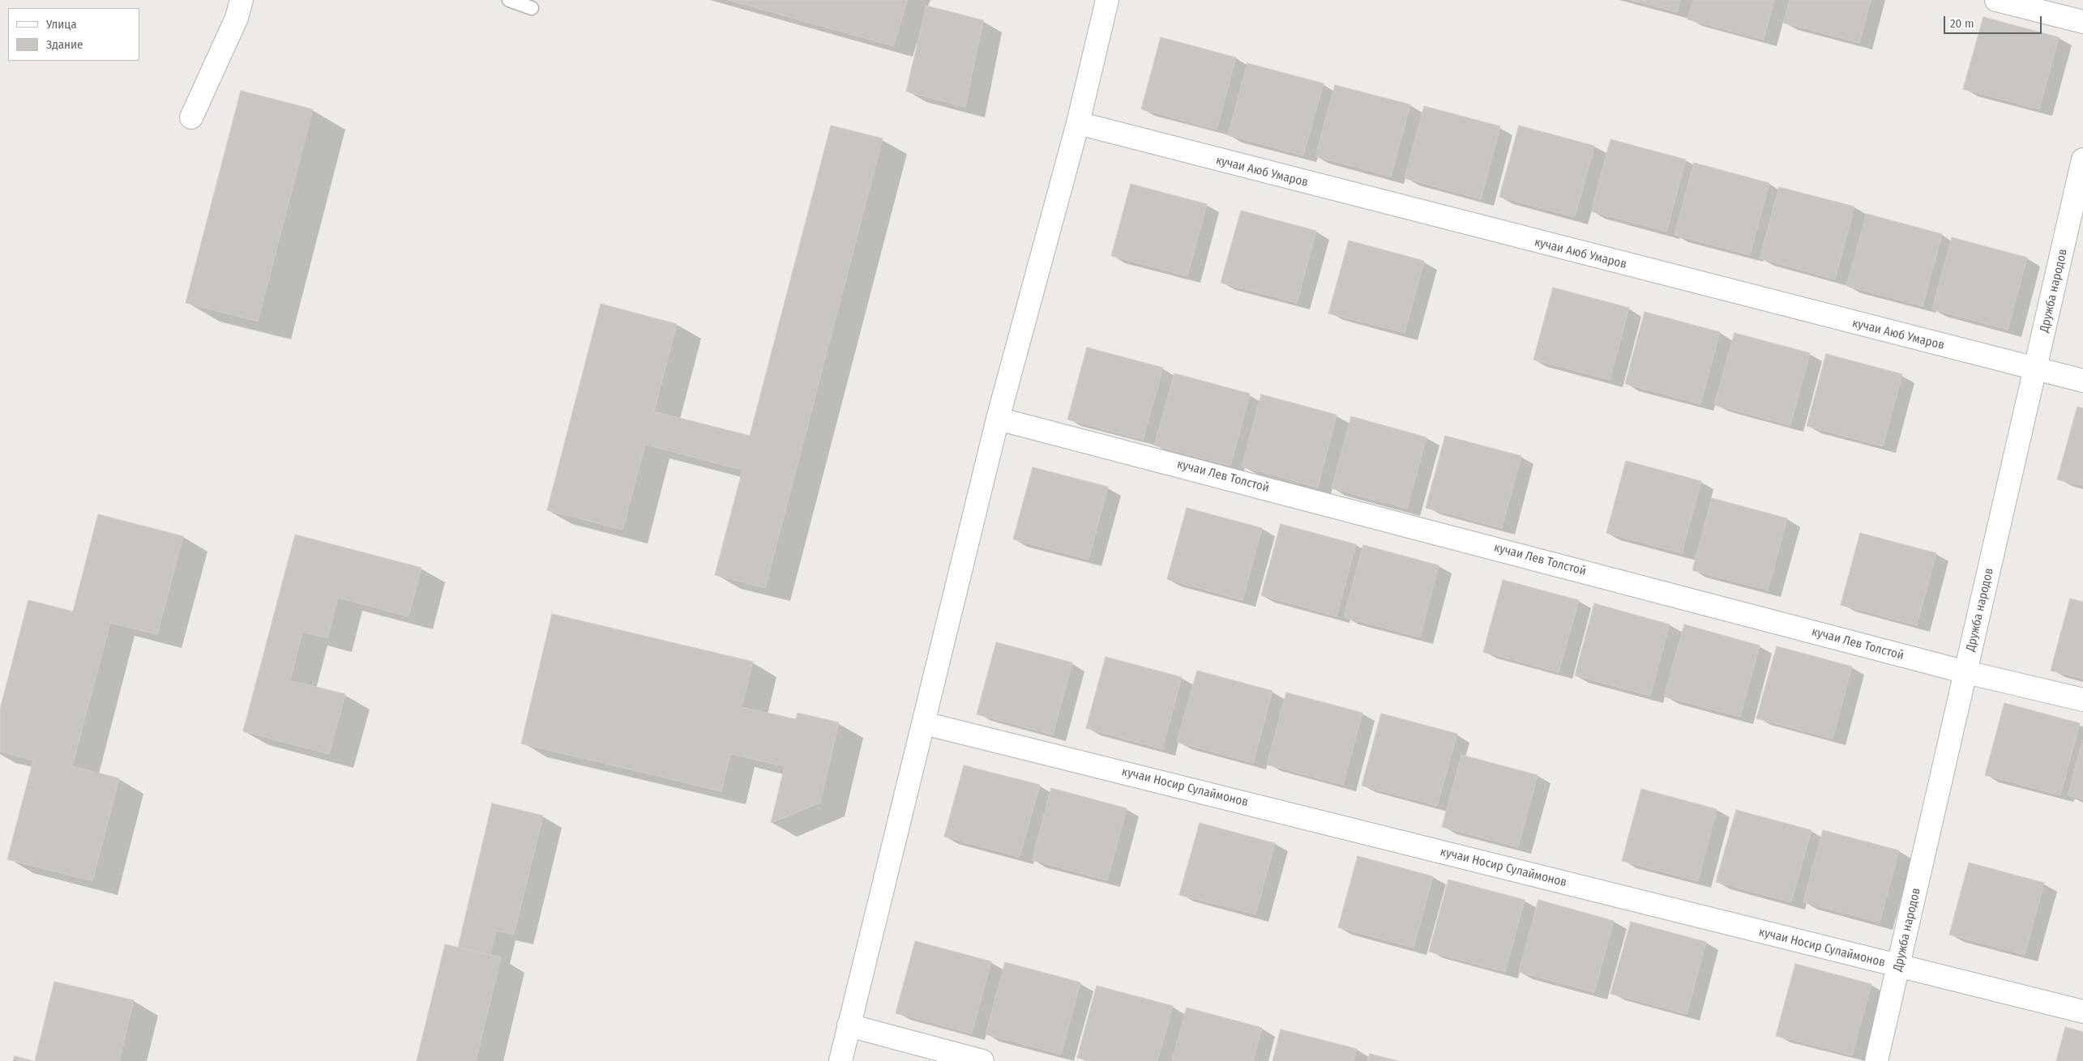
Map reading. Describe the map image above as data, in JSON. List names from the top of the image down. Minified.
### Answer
{"streets":{"street":["кучаи Аюб Умаров","Дружба народов","кучаи Лев Толстой","кучаи Носир Сулаймонов"]},"crossings":[["кучаи Аюб Умаров","Дружба народов"],["Дружба народов","кучаи Лев Толстой"],["Дружба народов","кучаи Носир Сулаймонов"]],"legend":["Улица","Здание"],"scale_bar":"20 m"}
